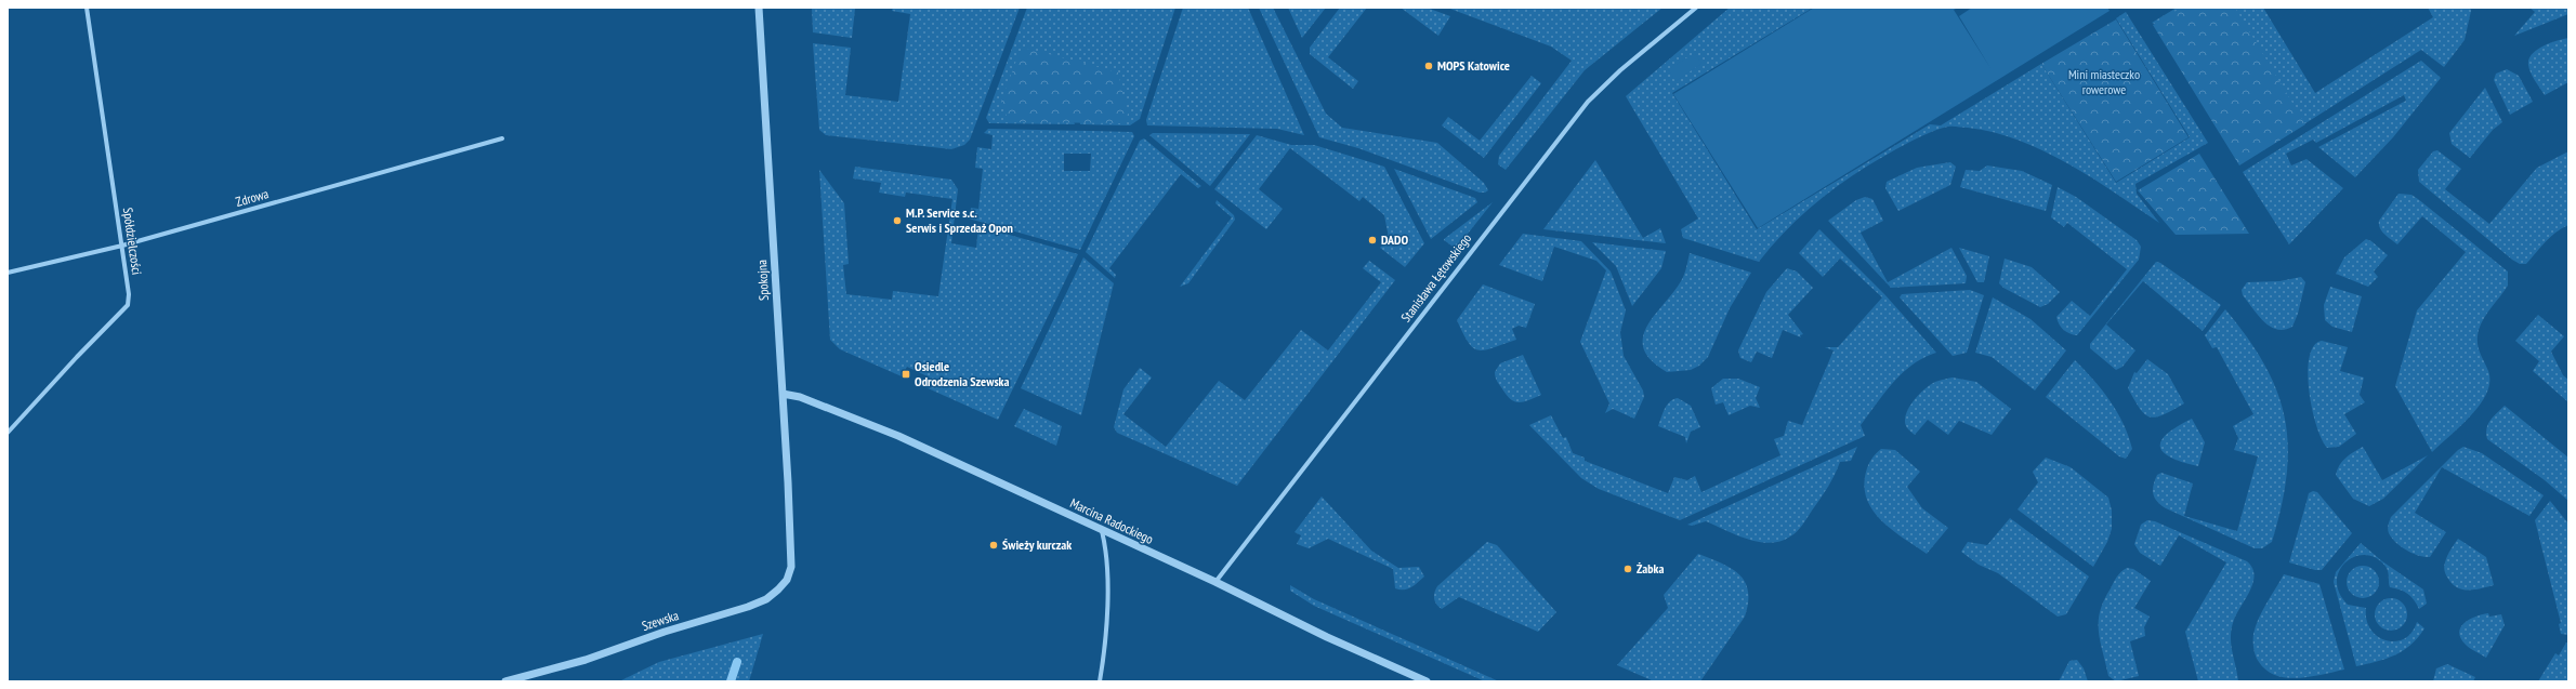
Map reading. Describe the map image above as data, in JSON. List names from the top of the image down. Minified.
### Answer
{"streets":{"street":["Zdrowa","Spółdzielczości","Stanisława Łętowskiego","Spokojna","Marcina Radockiego","Szewska"]},"crossings":[["Zdrowa","Spółdzielczości"],["Stanisława Łętowskiego","Marcina Radockiego"],["Spokojna","Marcina Radockiego"],["Spokojna","Szewska"]],"parks":["Mini miasteczko rowerowe"],"places":{"other":["MOPS Katowice","M.P. Service s.c. Serwis i Sprzedaż Opon","DADO","Świeży kurczak","Żabka"],"transit":["Osiedle Odrodzenia Szewska"]}}
